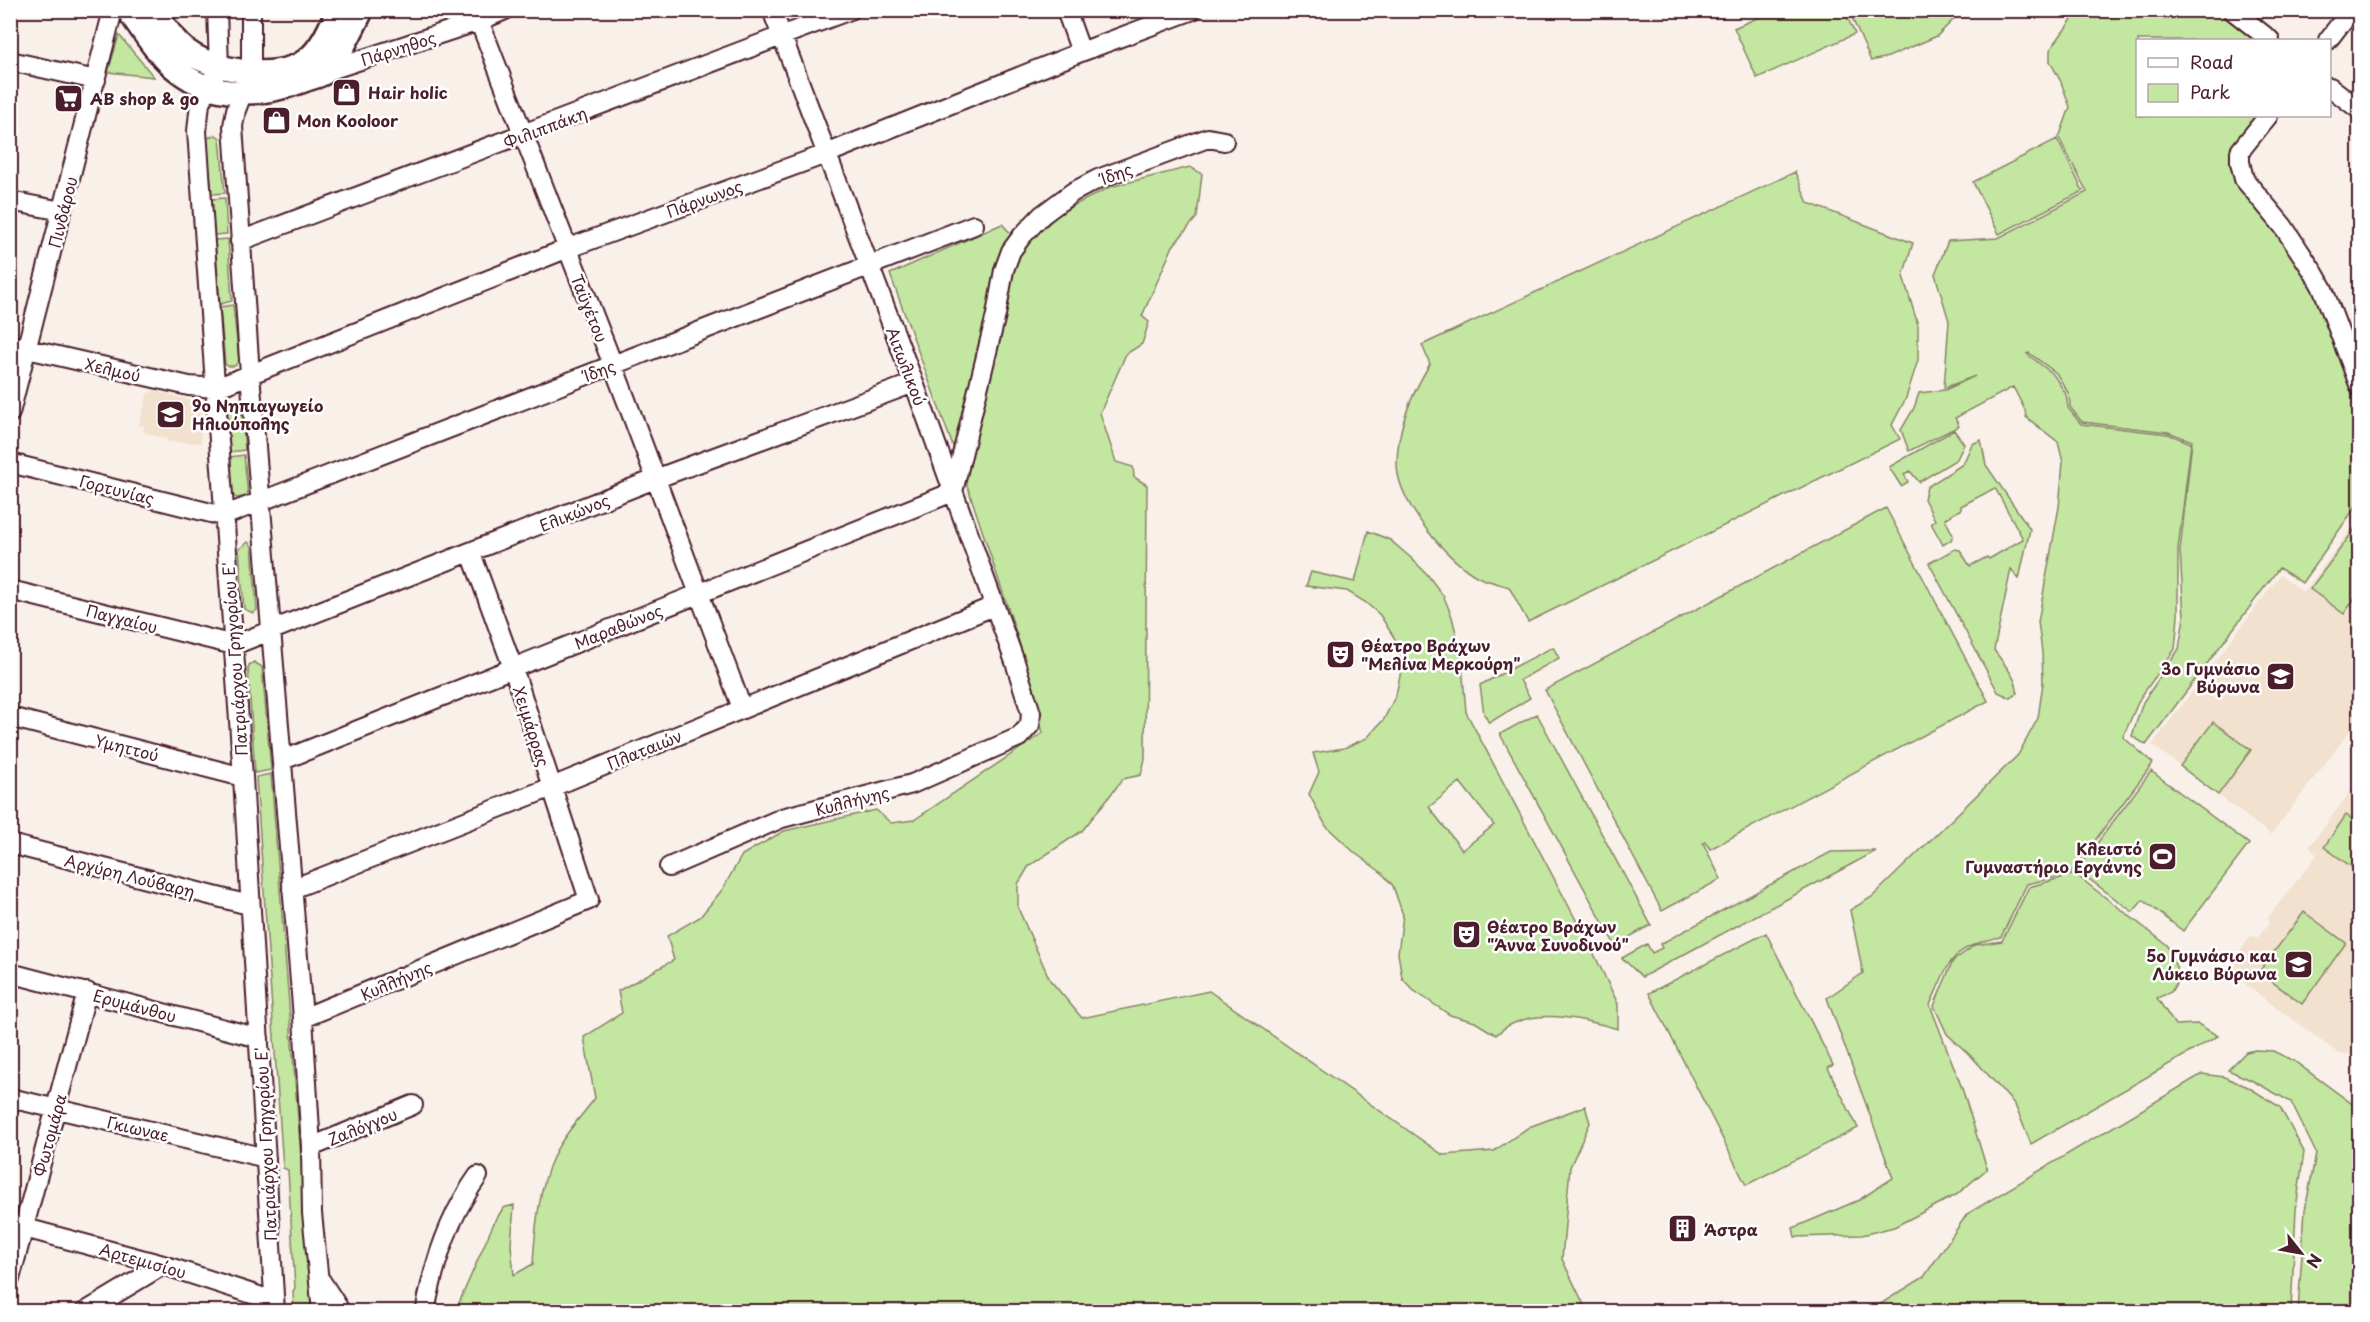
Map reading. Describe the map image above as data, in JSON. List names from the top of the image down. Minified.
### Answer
{"streets":{"street":["Πάρνηθος","Φιλιππάκη","Ίδης","Πάρνωνος","Πινδάρου","Ταϋγέτου","Αιτωλικού","Χελμού","Γορτυνίας","Ελικώνος","Παγγαίου","Μαραθώνος","Πατριάρχου Γρηγορίου Ε'","Χειμάρρας","Υμηττού","Πλαταιών","Κυλλήνης","Αργύρη Λούβαρη","Ερυμάνθου","Ζαλόγγου","Γκιωναε","Φωτομάρα","Αρτεμισίου"]},"crossings":[["Πάρνηθος","Ταϋγέτου"],["Φιλιππάκη","Ταϋγέτου"],["Φιλιππάκη","Αιτωλικού"],["Ίδης","Ταϋγέτου"],["Ίδης","Αιτωλικού"],["Ίδης","Γορτυνίας"],["Ίδης","Μαραθώνος"],["Ίδης","Πατριάρχου Γρηγορίου Ε'"],["Πάρνωνος","Ταϋγέτου"],["Πάρνωνος","Αιτωλικού"],["Πάρνωνος","Χελμού"],["Πάρνωνος","Πατριάρχου Γρηγορίου Ε'"],["Πινδάρου","Χελμού"],["Ταϋγέτου","Ελικώνος"],["Ταϋγέτου","Μαραθώνος"],["Ταϋγέτου","Πλαταιών"],["Αιτωλικού","Ελικώνος"],["Αιτωλικού","Μαραθώνος"],["Αιτωλικού","Πλαταιών"],["Αιτωλικού","Κυλλήνης"],["Χελμού","Πατριάρχου Γρηγορίου Ε'"],["Γορτυνίας","Πατριάρχου Γρηγορίου Ε'"],["Ελικώνος","Παγγαίου"],["Ελικώνος","Πατριάρχου Γρηγορίου Ε'"],["Ελικώνος","Χειμάρρας"],["Παγγαίου","Πατριάρχου Γρηγορίου Ε'"],["Μαραθώνος","Χειμάρρας"],["Πατριάρχου Γρηγορίου Ε'","Υμηττού"],["Πατριάρχου Γρηγορίου Ε'","Αργύρη Λούβαρη"],["Πατριάρχου Γρηγορίου Ε'","Ερυμάνθου"],["Πατριάρχου Γρηγορίου Ε'","Γκιωναε"],["Πατριάρχου Γρηγορίου Ε'","Αρτεμισίου"],["Χειμάρρας","Πλαταιών"],["Χειμάρρας","Κυλλήνης"],["Ερυμάνθου","Φωτομάρα"],["Γκιωναε","Φωτομάρα"],["Φωτομάρα","Αρτεμισίου"]],"places":{"shop":["Hair holic","Mon Kooloor"],"supermarket":["ΑΒ shop & go"],"school or university":["9ο Νηπιαγωγείο Ηλιούπολης","3ο Γυμνάσιο Βύρωνα","5ο Γυμνάσιο και Λύκειο Βύρωνα"],"theatre":["Θέατρο Βράχων \"Μελίνα Μερκούρη\"","Θέατρο Βράχων \"Άννα Συνοδινού\""],"sports":["Κλειστό Γυμναστήριο Εργάνης"],"building":["Άστρα"]},"legend":["Road","Park"],"north":"bottom right"}
